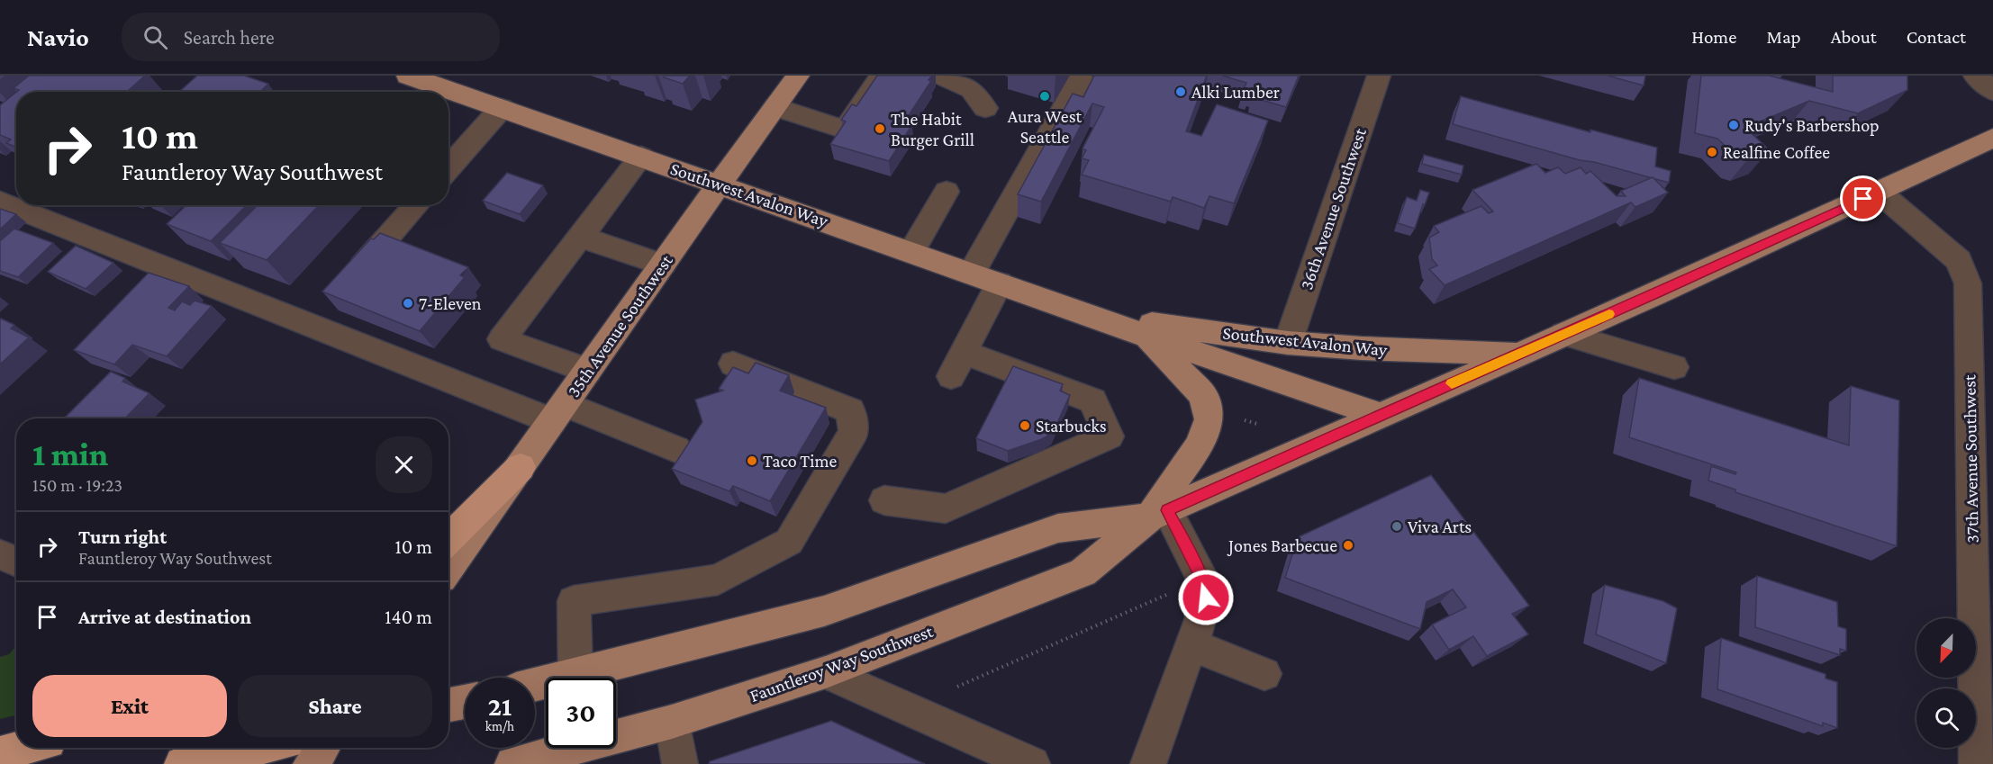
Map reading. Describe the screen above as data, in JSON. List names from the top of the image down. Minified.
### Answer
{"streets":{"main road":["Southwest Avalon Way","35th Avenue Southwest","Fauntleroy Way Southwest"],"street":["36th Avenue Southwest","37th Avenue Southwest"]},"crossings":[["Southwest Avalon Way","36th Avenue Southwest"],["Southwest Avalon Way","35th Avenue Southwest"],["Southwest Avalon Way","Fauntleroy Way Southwest"],["37th Avenue Southwest","Fauntleroy Way Southwest"]],"places":["Alki Lumber","Aura West Seattle","Rudy's Barbershop","The Habit Burger Grill","Realfine Coffee","7-Eleven","Starbucks","Taco Time","Viva Arts","Jones Barbecue"],"north":"bottom left","page":{"header":"Navio","search":"Search here","nav":["Home","Map","About","Contact"],"turn":["10 m","Fauntleroy Way Southwest"],"heading":["1 min","150 m · 19:23"],"list":[{"name":"Turn right","note":"Fauntleroy Way Southwest","value":"10 m"},{"name":"Arrive at destination","value":"140 m"}],"buttons":["Exit","Share"],"speed":"21 km/h","limit":"30"}}
